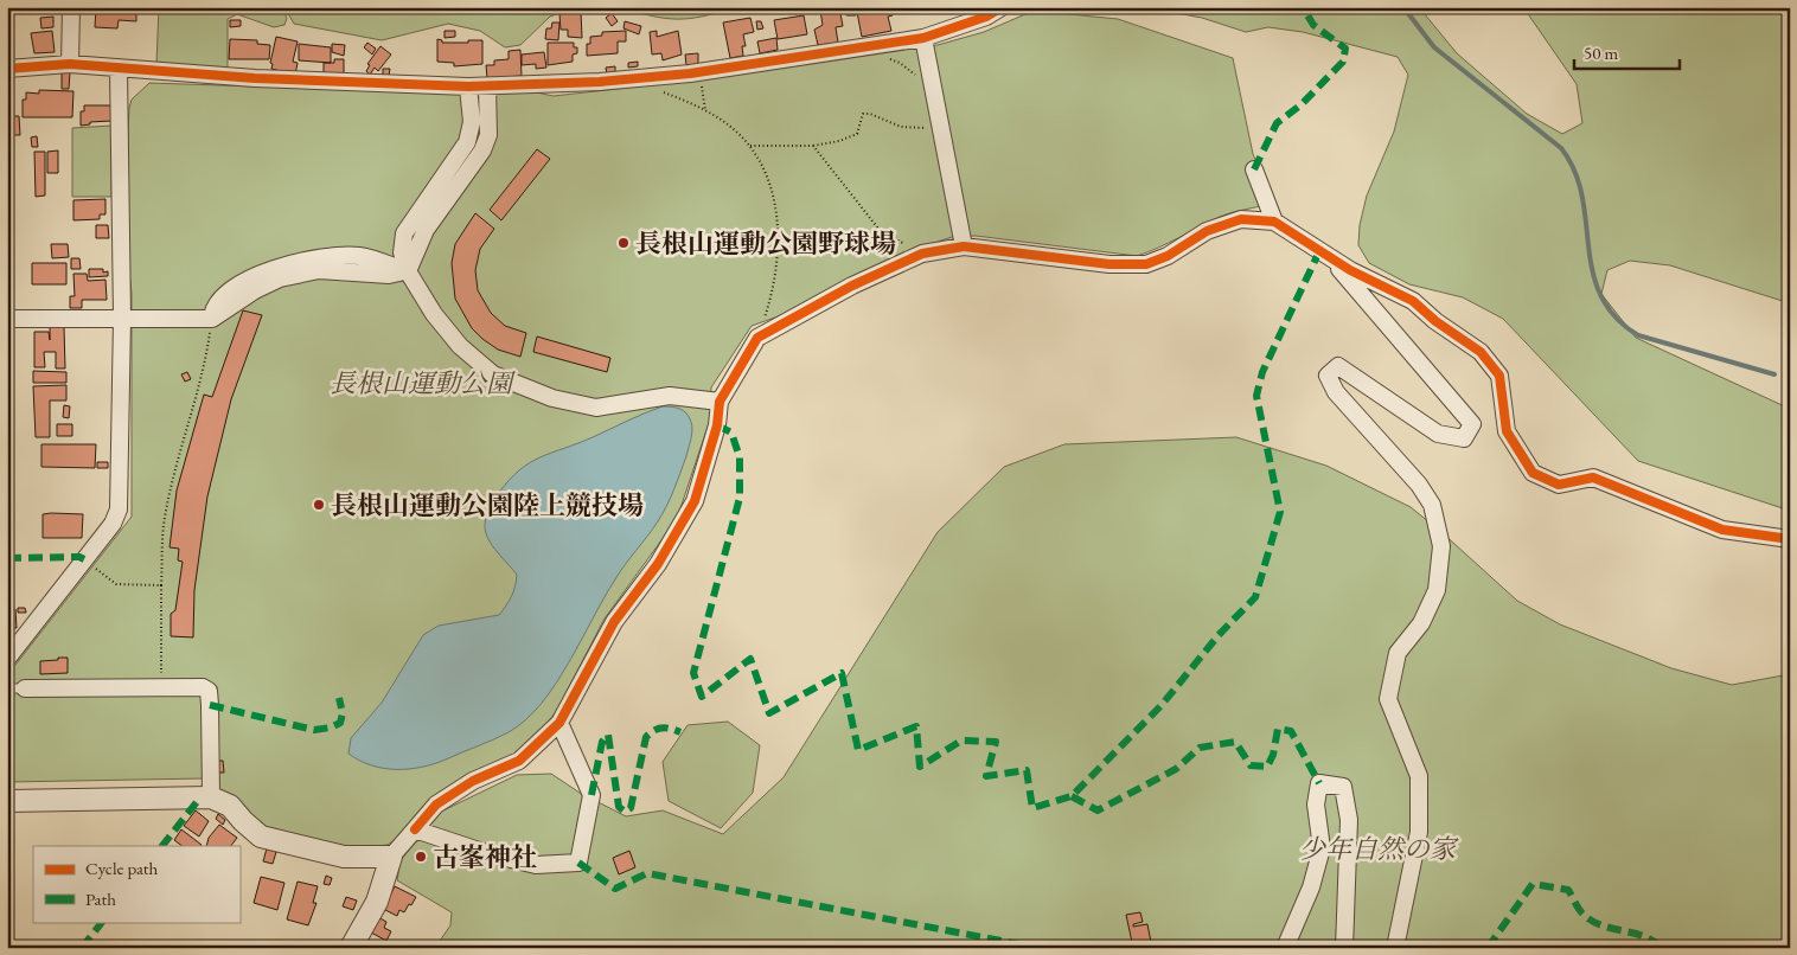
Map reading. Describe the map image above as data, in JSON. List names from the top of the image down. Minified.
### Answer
{"parks":["長根山運動公園","少年自然の家"],"places":["長根山運動公園野球場","長根山運動公園陸上競技場","古峯神社"],"legend":["Cycle path","Path"],"scale_bar":"50 m"}
